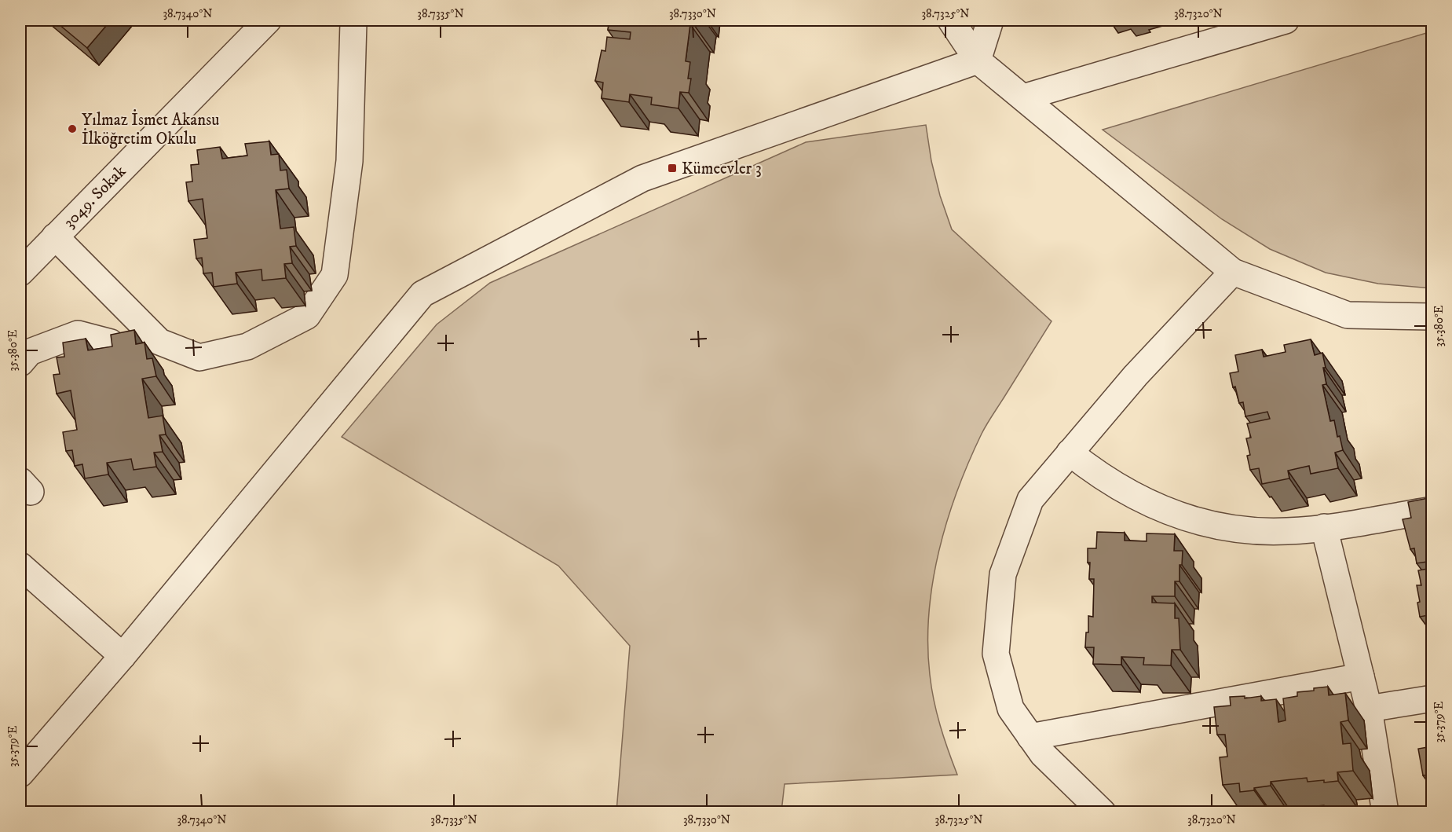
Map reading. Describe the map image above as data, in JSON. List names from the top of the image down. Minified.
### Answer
{"streets":{"street":["3049. Sokak"]},"places":{"other":["Yılmaz İsmet Akansu İlköğretim Okulu"],"transit":["Kümeevler 3"]},"coordinates":["38.7340°N","38.7335°N","38.7330°N","38.7325°N","38.7320°N","35.380°E","35.379°E"]}
